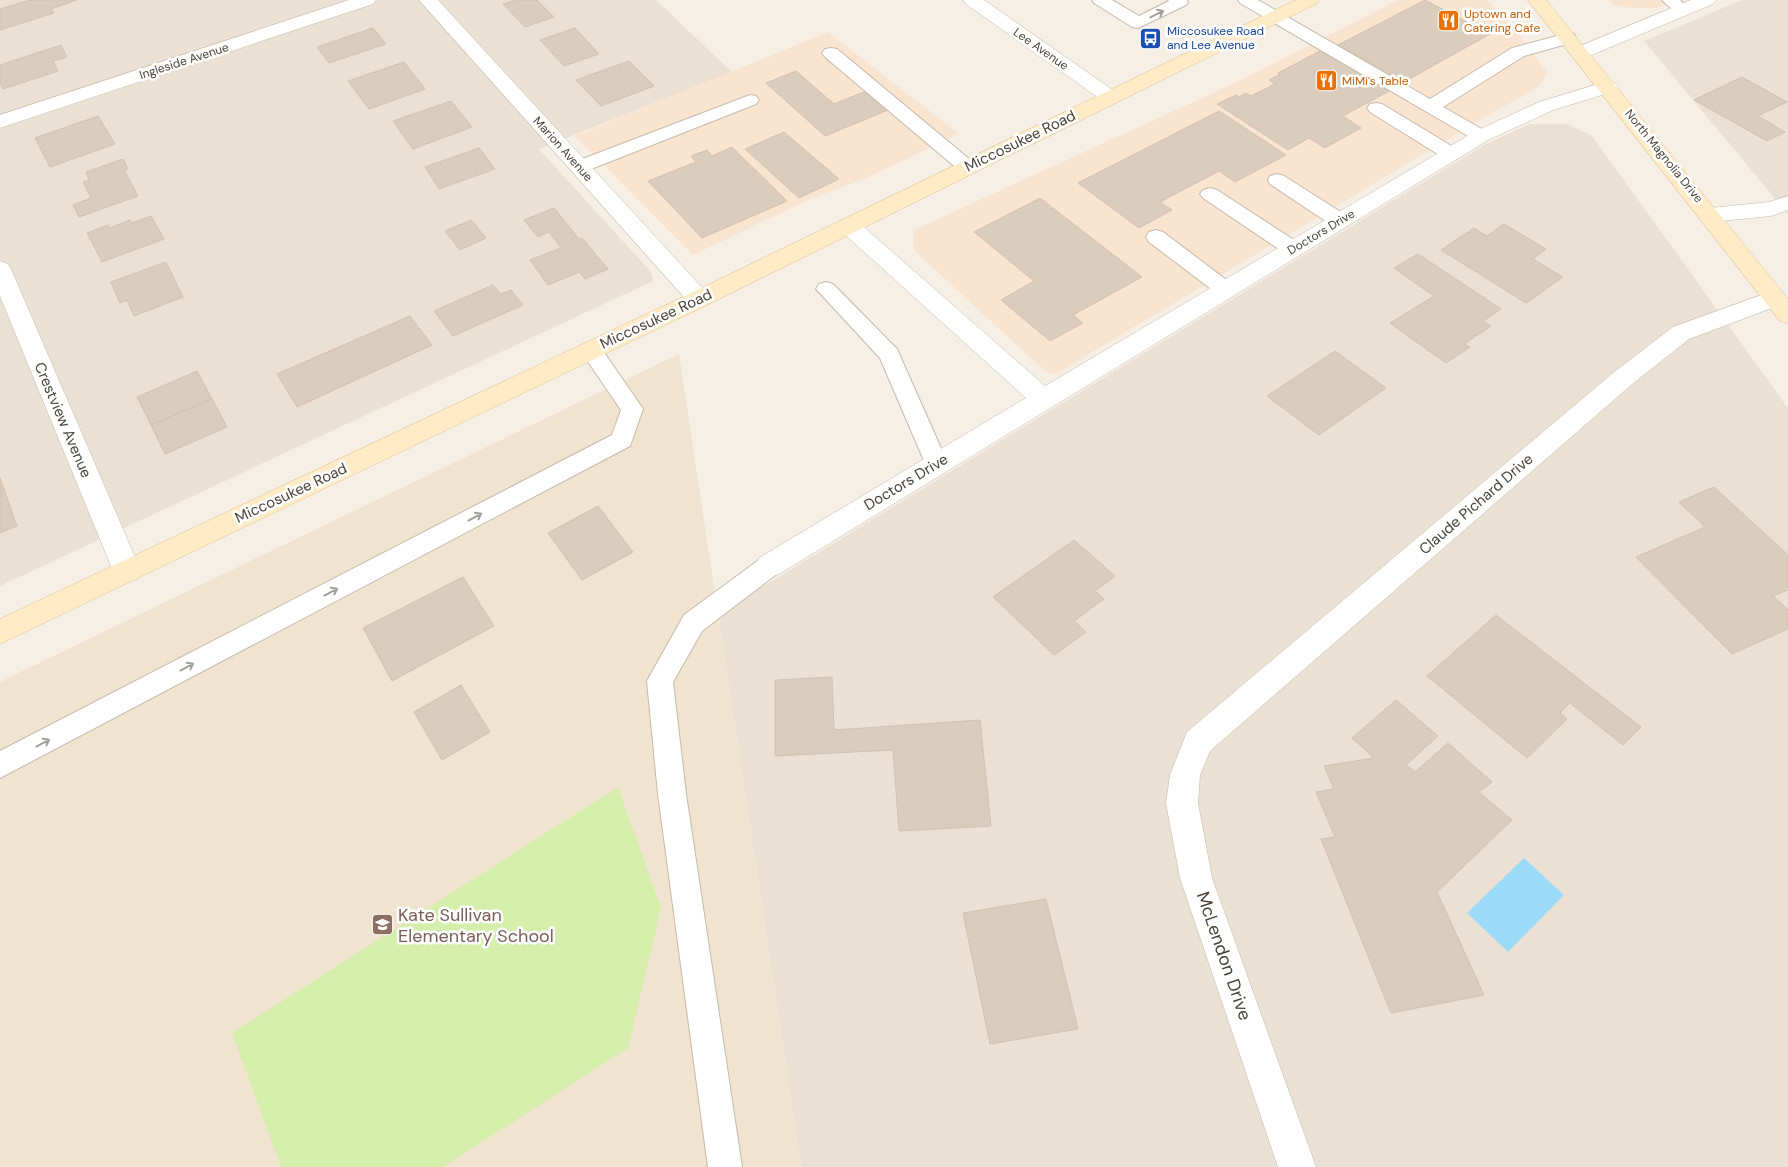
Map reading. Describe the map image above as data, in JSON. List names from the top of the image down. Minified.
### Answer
{"streets":{"street":["Lee Avenue","Ingleside Avenue","Miccosukee Road","Marion Avenue","North Magnolia Drive","Doctors Drive","Crestview Avenue","Claude Pichard Drive","McLendon Drive"]},"crossings":[["Lee Avenue","Miccosukee Road"],["Miccosukee Road","Marion Avenue"],["Miccosukee Road","Crestview Avenue"],["North Magnolia Drive","Doctors Drive"],["North Magnolia Drive","Claude Pichard Drive"],["Claude Pichard Drive","McLendon Drive"]],"places":{"restaurant":["Uptown and Catering Cafe","MiMi's Table"],"bus stop":["Miccosukee Road and Lee Avenue"],"school or university":["Kate Sullivan Elementary School"]}}
